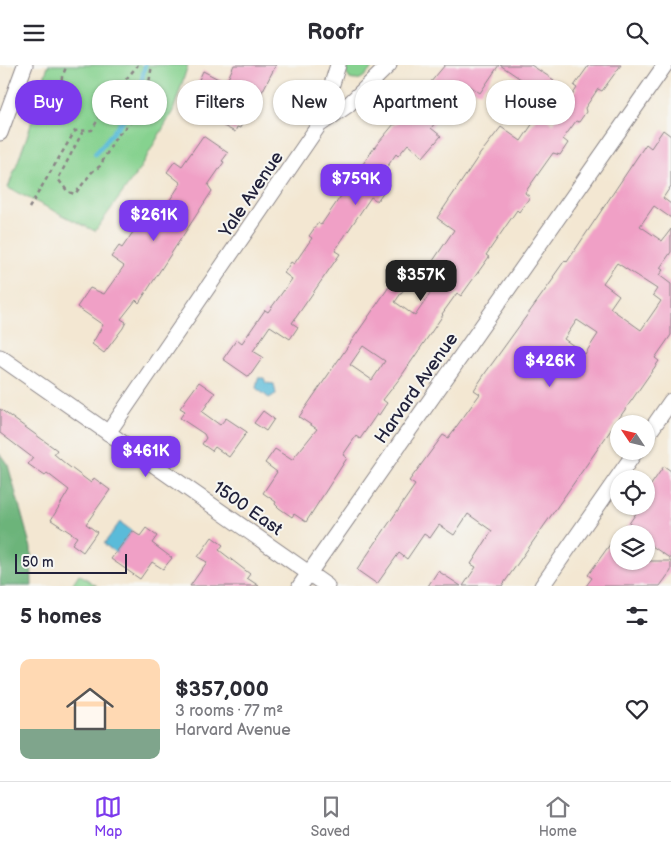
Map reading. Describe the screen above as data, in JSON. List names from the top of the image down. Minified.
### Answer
{"streets":{"street":["Yale Avenue","Harvard Avenue","1500 East"]},"crossings":[["Yale Avenue","1500 East"],["Harvard Avenue","1500 East"]],"scale_bar":"50 m","north":"top left","page":{"header":"Roofr","chip":["Buy","Rent","Filters","New","Apartment","House"],"price":["$759K","$261K","$357K","$426K","$461K"],"scale":"50 m","heading":"5 homes","list":[{"name":"$357,000","note":"3 rooms · 77 m² · Harvard Avenue"}],"tabs":["Map","Saved","Home"]}}
